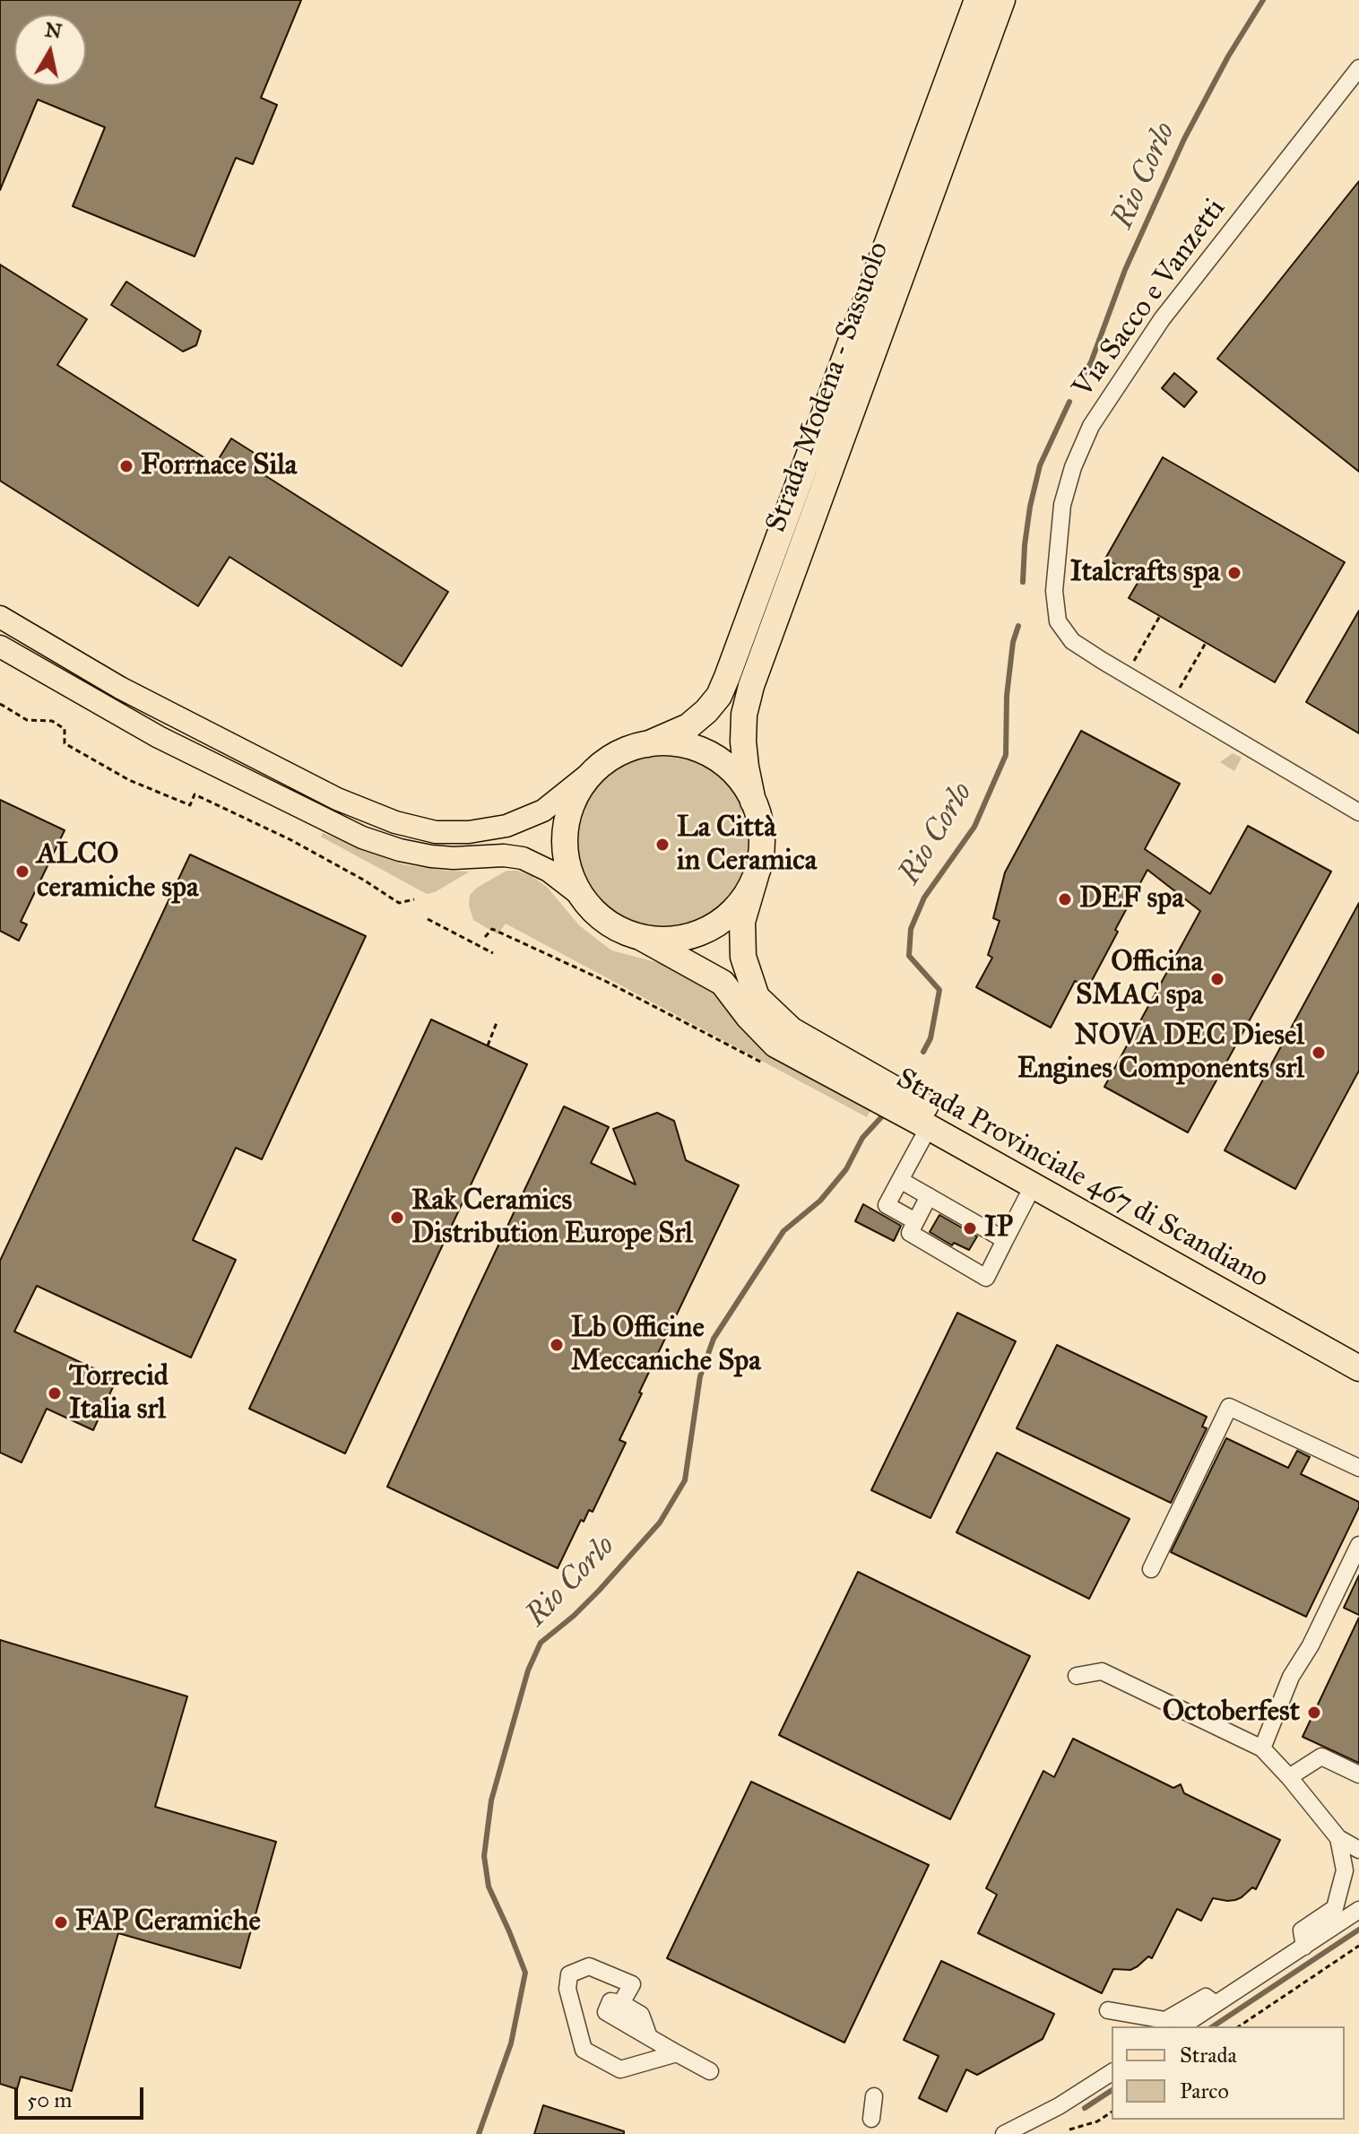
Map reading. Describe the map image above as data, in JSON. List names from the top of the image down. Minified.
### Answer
{"streets":{"highway":["Strada Modena - Sassuolo","Strada Provinciale 467 di Scandiano"],"street":["Via Sacco e Vanzetti"]},"water":["Rio Corlo"],"places":["Forrnace Sila","Italcrafts spa","La Città in Ceramica","ALCO ceramiche spa","DEF spa","Officina SMAC spa","NOVA DEC Diesel Engines Components srl","Rak Ceramics Distribution Europe Srl","IP","Lb Officine Meccaniche Spa","Torrecid Italia srl","Octoberfest","FAP Ceramiche"],"legend":["Strada","Parco"],"scale_bar":"50 m","north":"top"}
